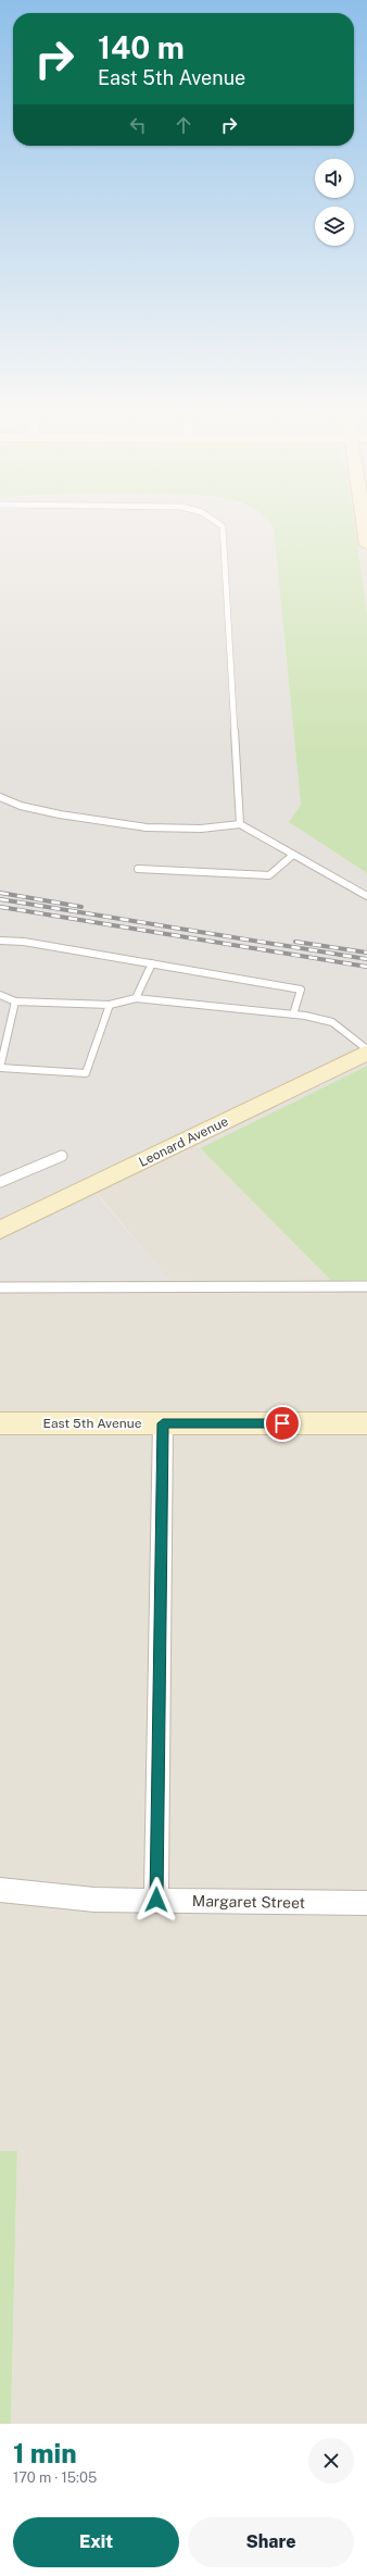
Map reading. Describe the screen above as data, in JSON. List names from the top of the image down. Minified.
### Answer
{"streets":{"street":["Leonard Avenue","East 5th Avenue","Margaret Street"]},"page":{"turn":["140 m","East 5th Avenue"],"heading":["1 min","170 m · 15:05"],"buttons":["Exit","Share"]}}
